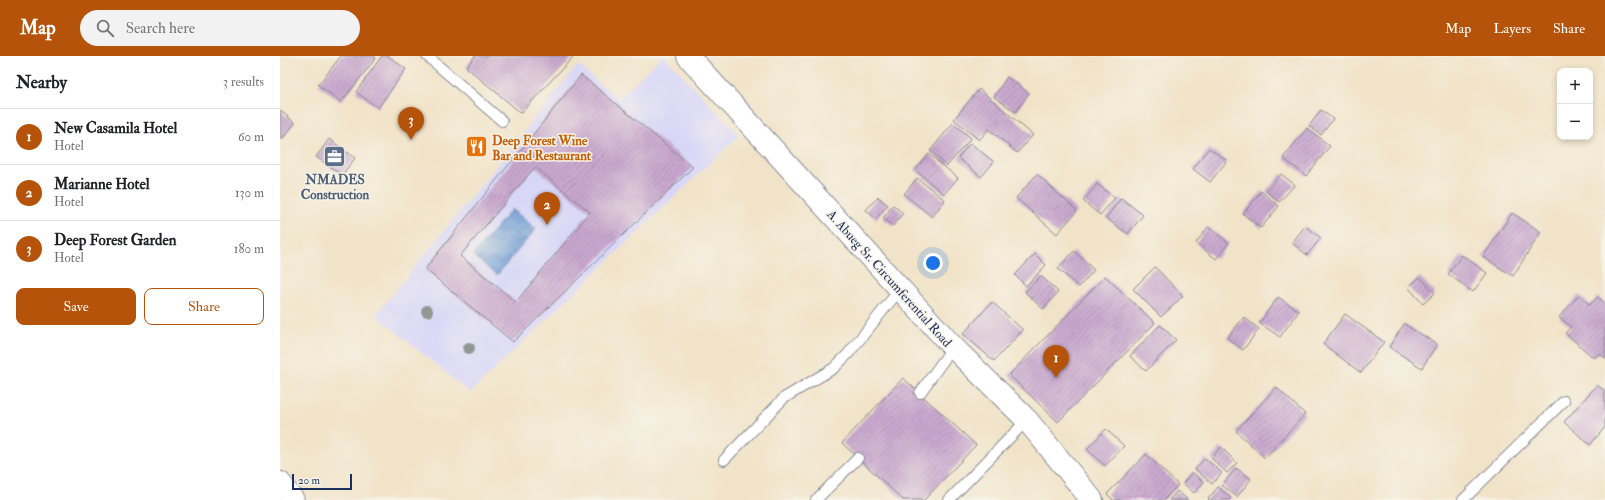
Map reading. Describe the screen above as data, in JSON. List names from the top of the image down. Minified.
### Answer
{"streets":{"street":["A. Abueg Sr. Circumferential Road"]},"places":{"restaurant":["Deep Forest Wine Bar and Restaurant"],"office":["NMADES Construction"]},"scale_bar":"20 m","page":{"header":"Map","search":"Search here","nav":["Map","Layers","Share"],"heading":["Nearby","3 results"],"map_buttons":["+","−"],"pins":["3","2","1"],"list":[{"mark":"1","name":"New Casamila Hotel","note":"Hotel","value":"60 m"},{"mark":"2","name":"Marianne Hotel","note":"Hotel","value":"130 m"},{"mark":"3","name":"Deep Forest Garden","note":"Hotel","value":"180 m"}],"buttons":["Save","Share"],"scale":"20 m"}}
